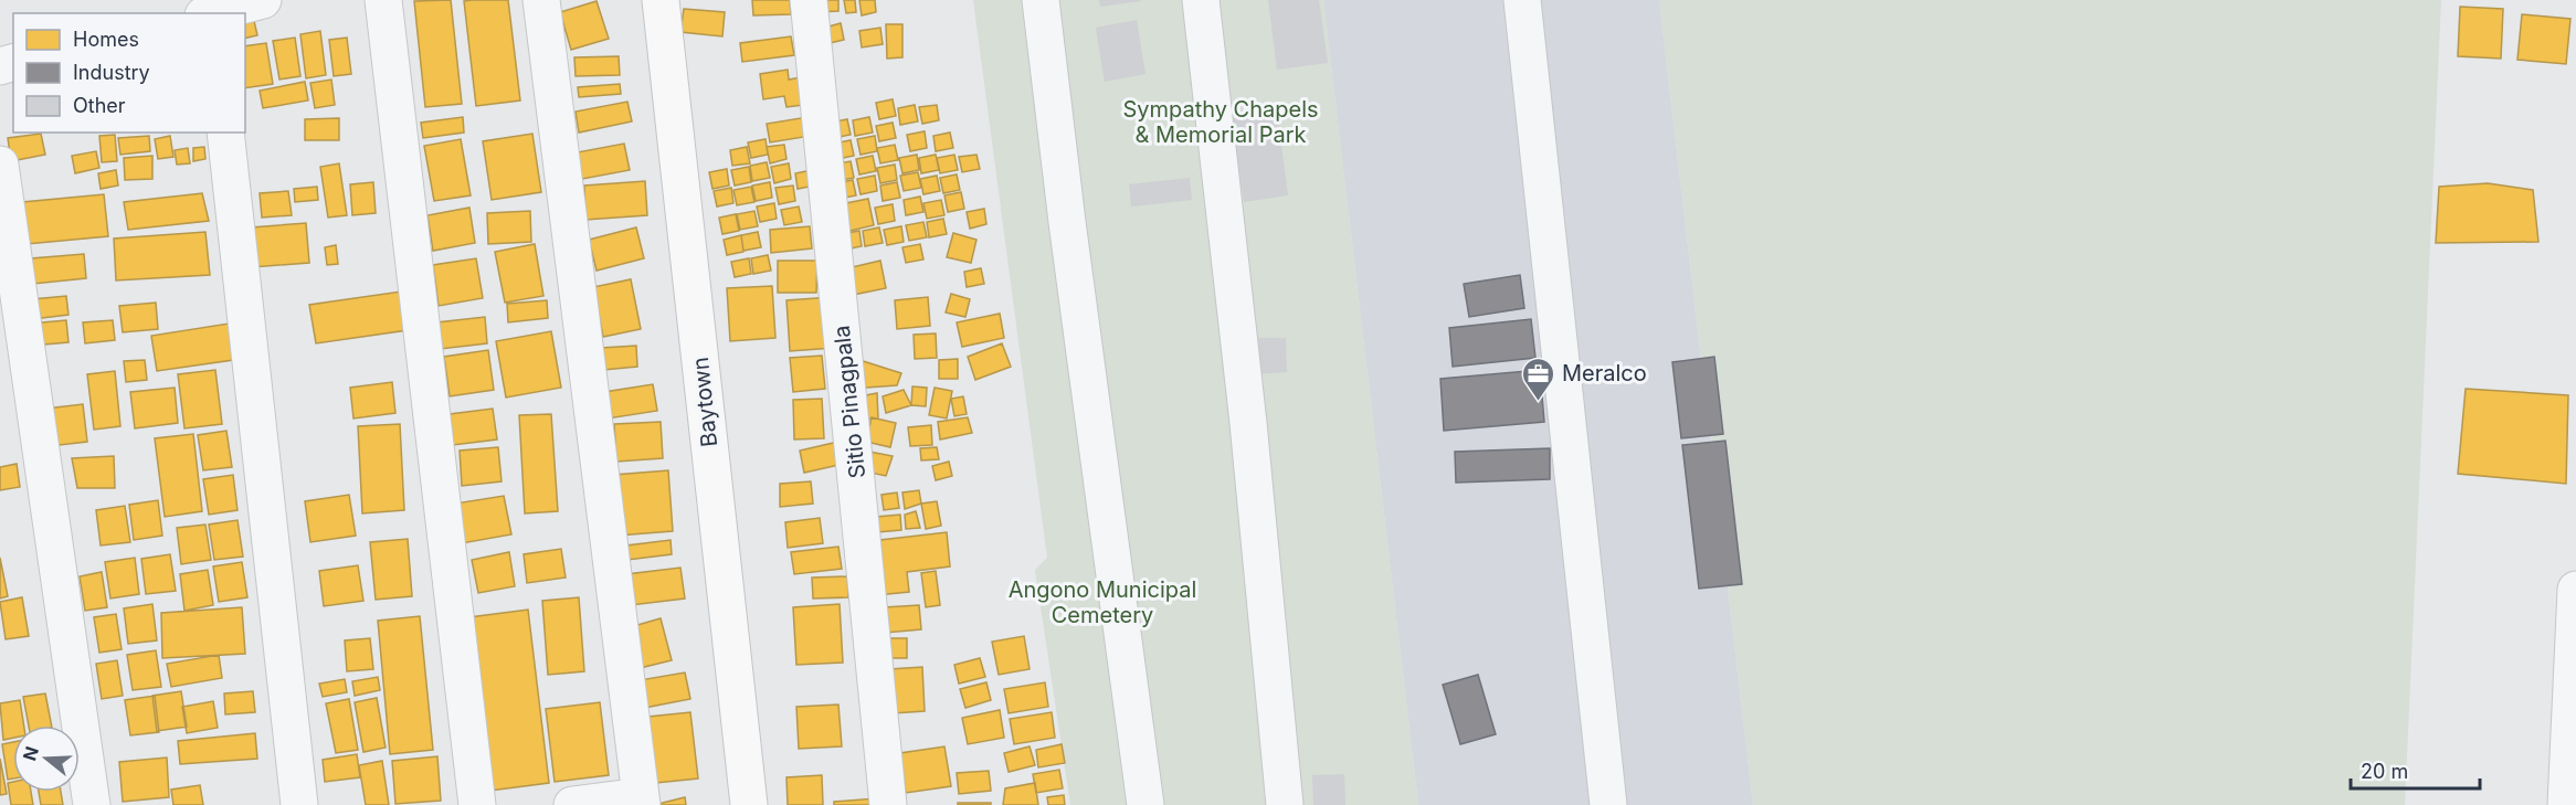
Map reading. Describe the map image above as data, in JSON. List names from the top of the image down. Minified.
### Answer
{"streets":{"main road":["Baytown"],"street":["Sitio Pinagpala"]},"parks":["Sympathy Chapels & Memorial Park","Angono Municipal Cemetery"],"places":{"office":["Meralco"]},"legend":["Homes","Industry","Other"],"scale_bar":"20 m","north":"left"}
